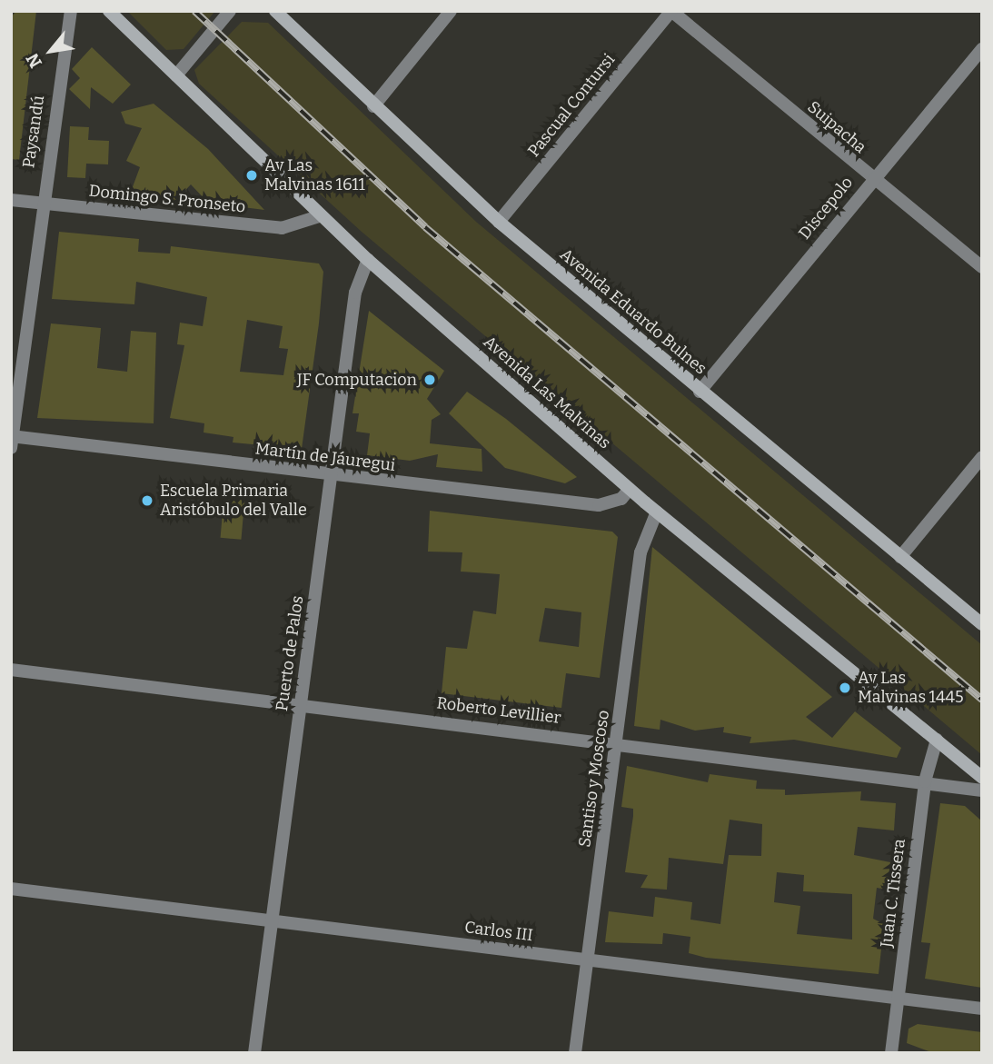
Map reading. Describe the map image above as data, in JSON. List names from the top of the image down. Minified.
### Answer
{"streets":{"main road":["Avenida Eduardo Bulnes","Avenida Las Malvinas"],"street":["Pascual Contursi","Suipacha","Paysandú","Domingo S. Pronseto","Discepolo","Martín de Jáuregui","Puerto de Palos","Roberto Levillier","Santiso y Moscoso","Juan C. Tissera","Carlos III"]},"crossings":[["Pascual Contursi","Suipacha"],["Pascual Contursi","Avenida Eduardo Bulnes"],["Suipacha","Discepolo"],["Paysandú","Domingo S. Pronseto"],["Paysandú","Martín de Jáuregui"],["Domingo S. Pronseto","Avenida Las Malvinas"],["Discepolo","Avenida Eduardo Bulnes"],["Avenida Las Malvinas","Martín de Jáuregui"],["Avenida Las Malvinas","Puerto de Palos"],["Avenida Las Malvinas","Santiso y Moscoso"],["Avenida Las Malvinas","Juan C. Tissera"],["Martín de Jáuregui","Puerto de Palos"],["Puerto de Palos","Roberto Levillier"],["Puerto de Palos","Carlos III"],["Roberto Levillier","Santiso y Moscoso"],["Roberto Levillier","Juan C. Tissera"],["Santiso y Moscoso","Carlos III"],["Juan C. Tissera","Carlos III"]],"places":["Av Las Malvinas 1611","JF Computacion","Escuela Primaria Aristóbulo del Valle","Av Las Malvinas 1445"],"north":"bottom left"}
